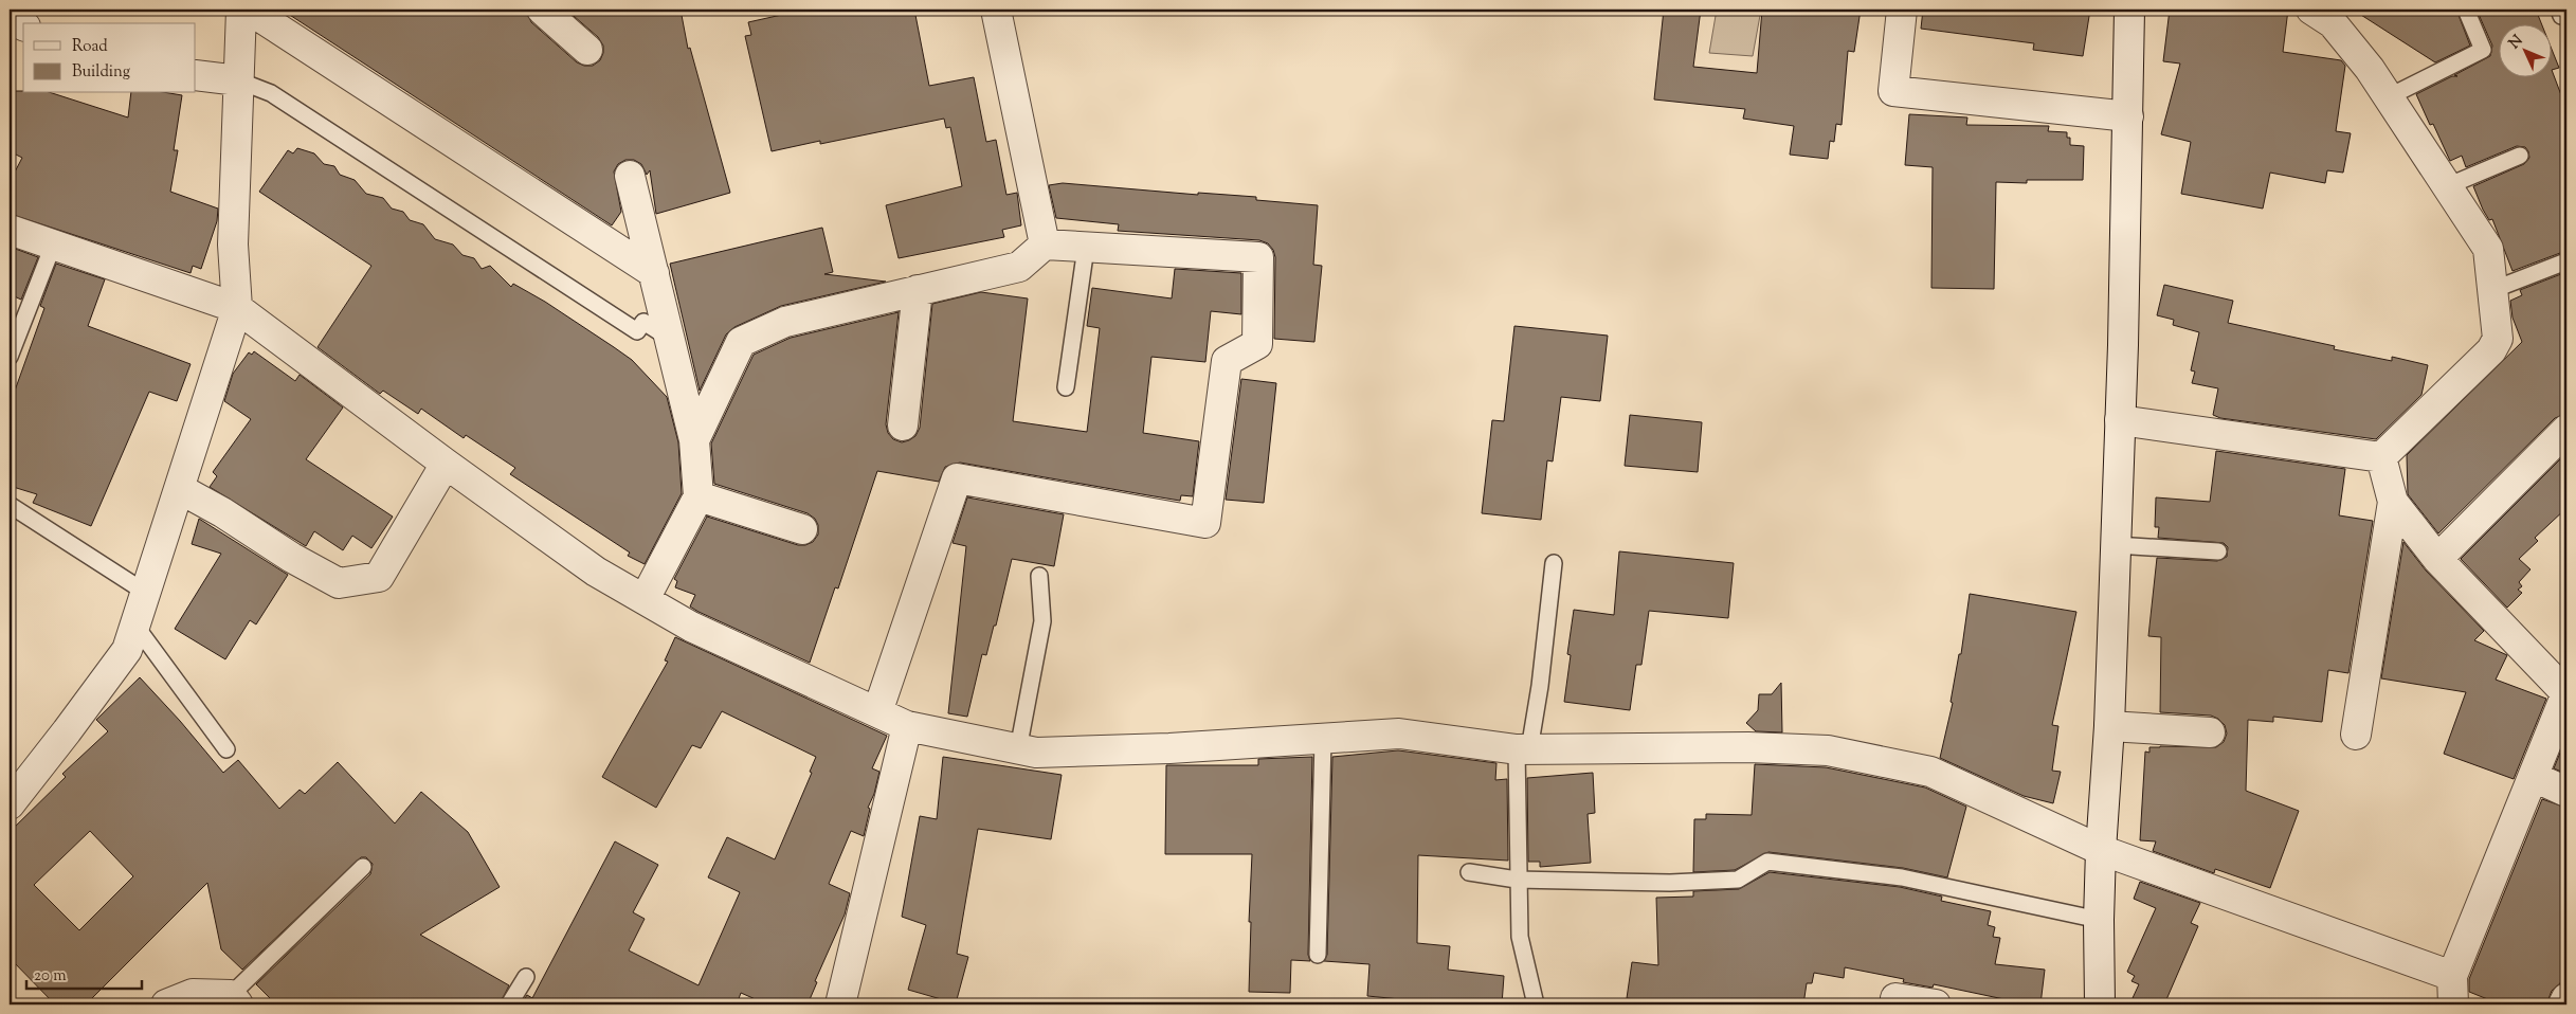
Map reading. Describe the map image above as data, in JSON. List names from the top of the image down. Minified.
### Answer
{"legend":["Road","Building"],"scale_bar":"20 m","north":"top left"}
